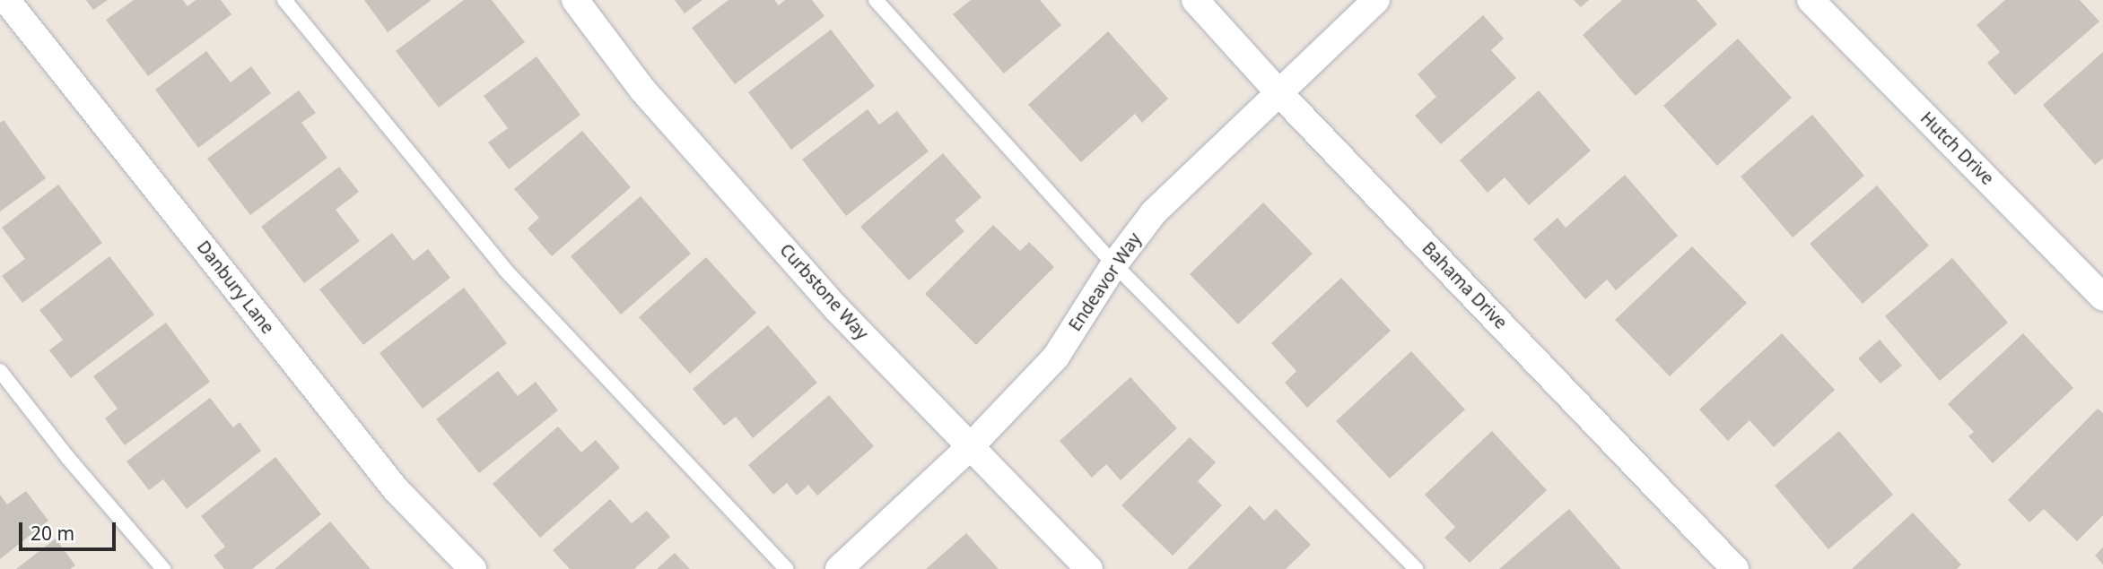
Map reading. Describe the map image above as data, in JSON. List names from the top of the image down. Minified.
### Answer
{"streets":{"street":["Hutch Drive","Endeavor Way","Bahama Drive","Danbury Lane","Curbstone Way"]},"crossings":[["Endeavor Way","Bahama Drive"],["Endeavor Way","Curbstone Way"]],"scale_bar":"20 m"}
